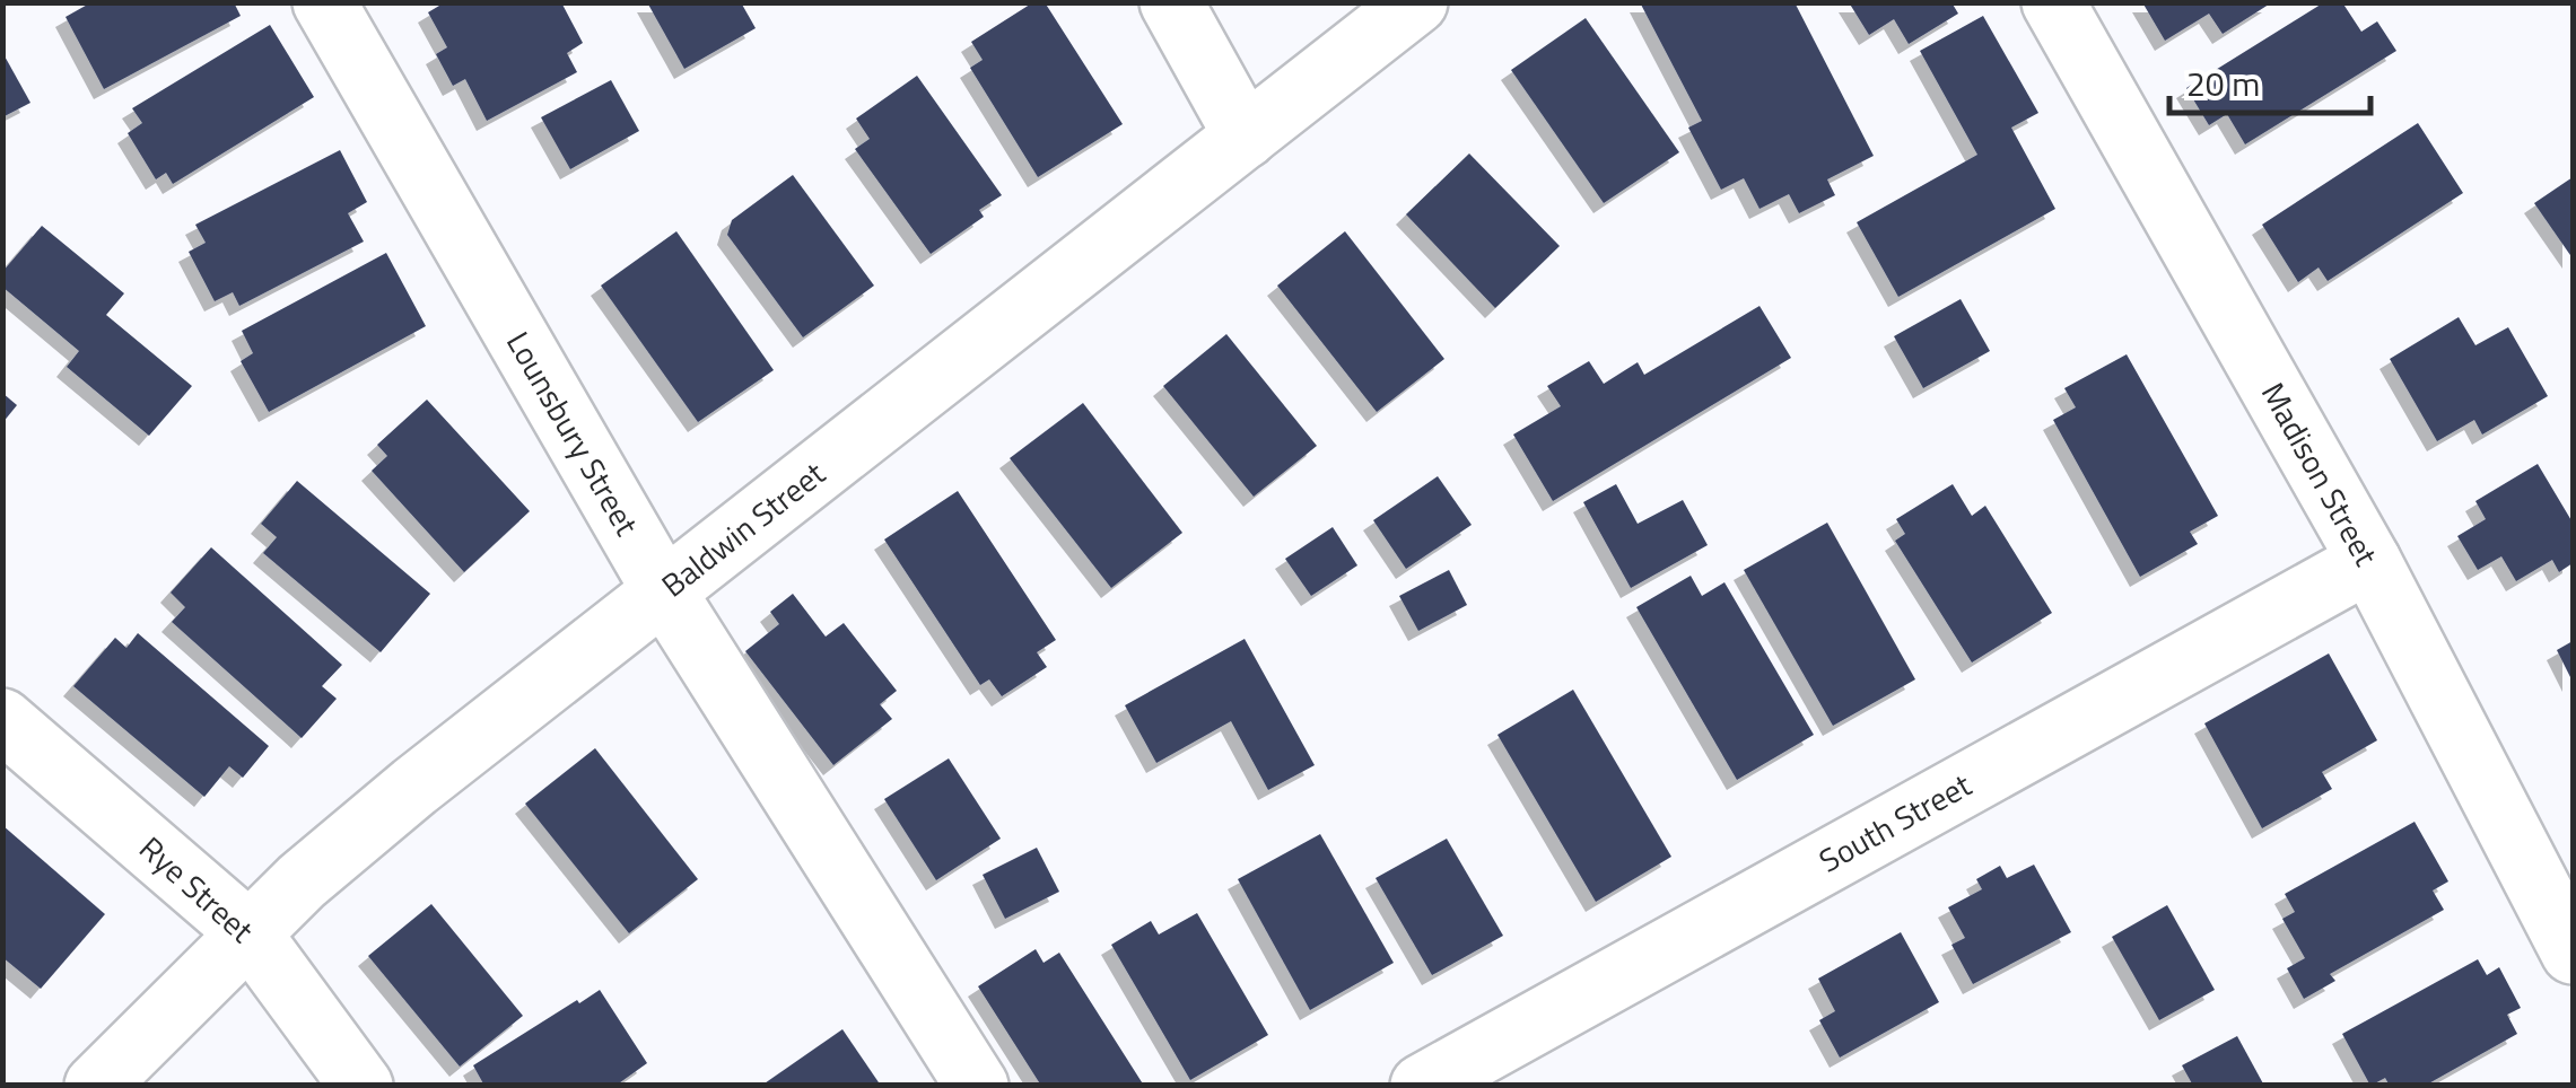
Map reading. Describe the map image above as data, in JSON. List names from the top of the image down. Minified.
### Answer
{"streets":{"street":["Lounsbury Street","Madison Street","Baldwin Street","South Street","Rye Street"]},"crossings":[["Lounsbury Street","Baldwin Street"],["Madison Street","South Street"],["Baldwin Street","Rye Street"]],"scale_bar":"20 m"}
